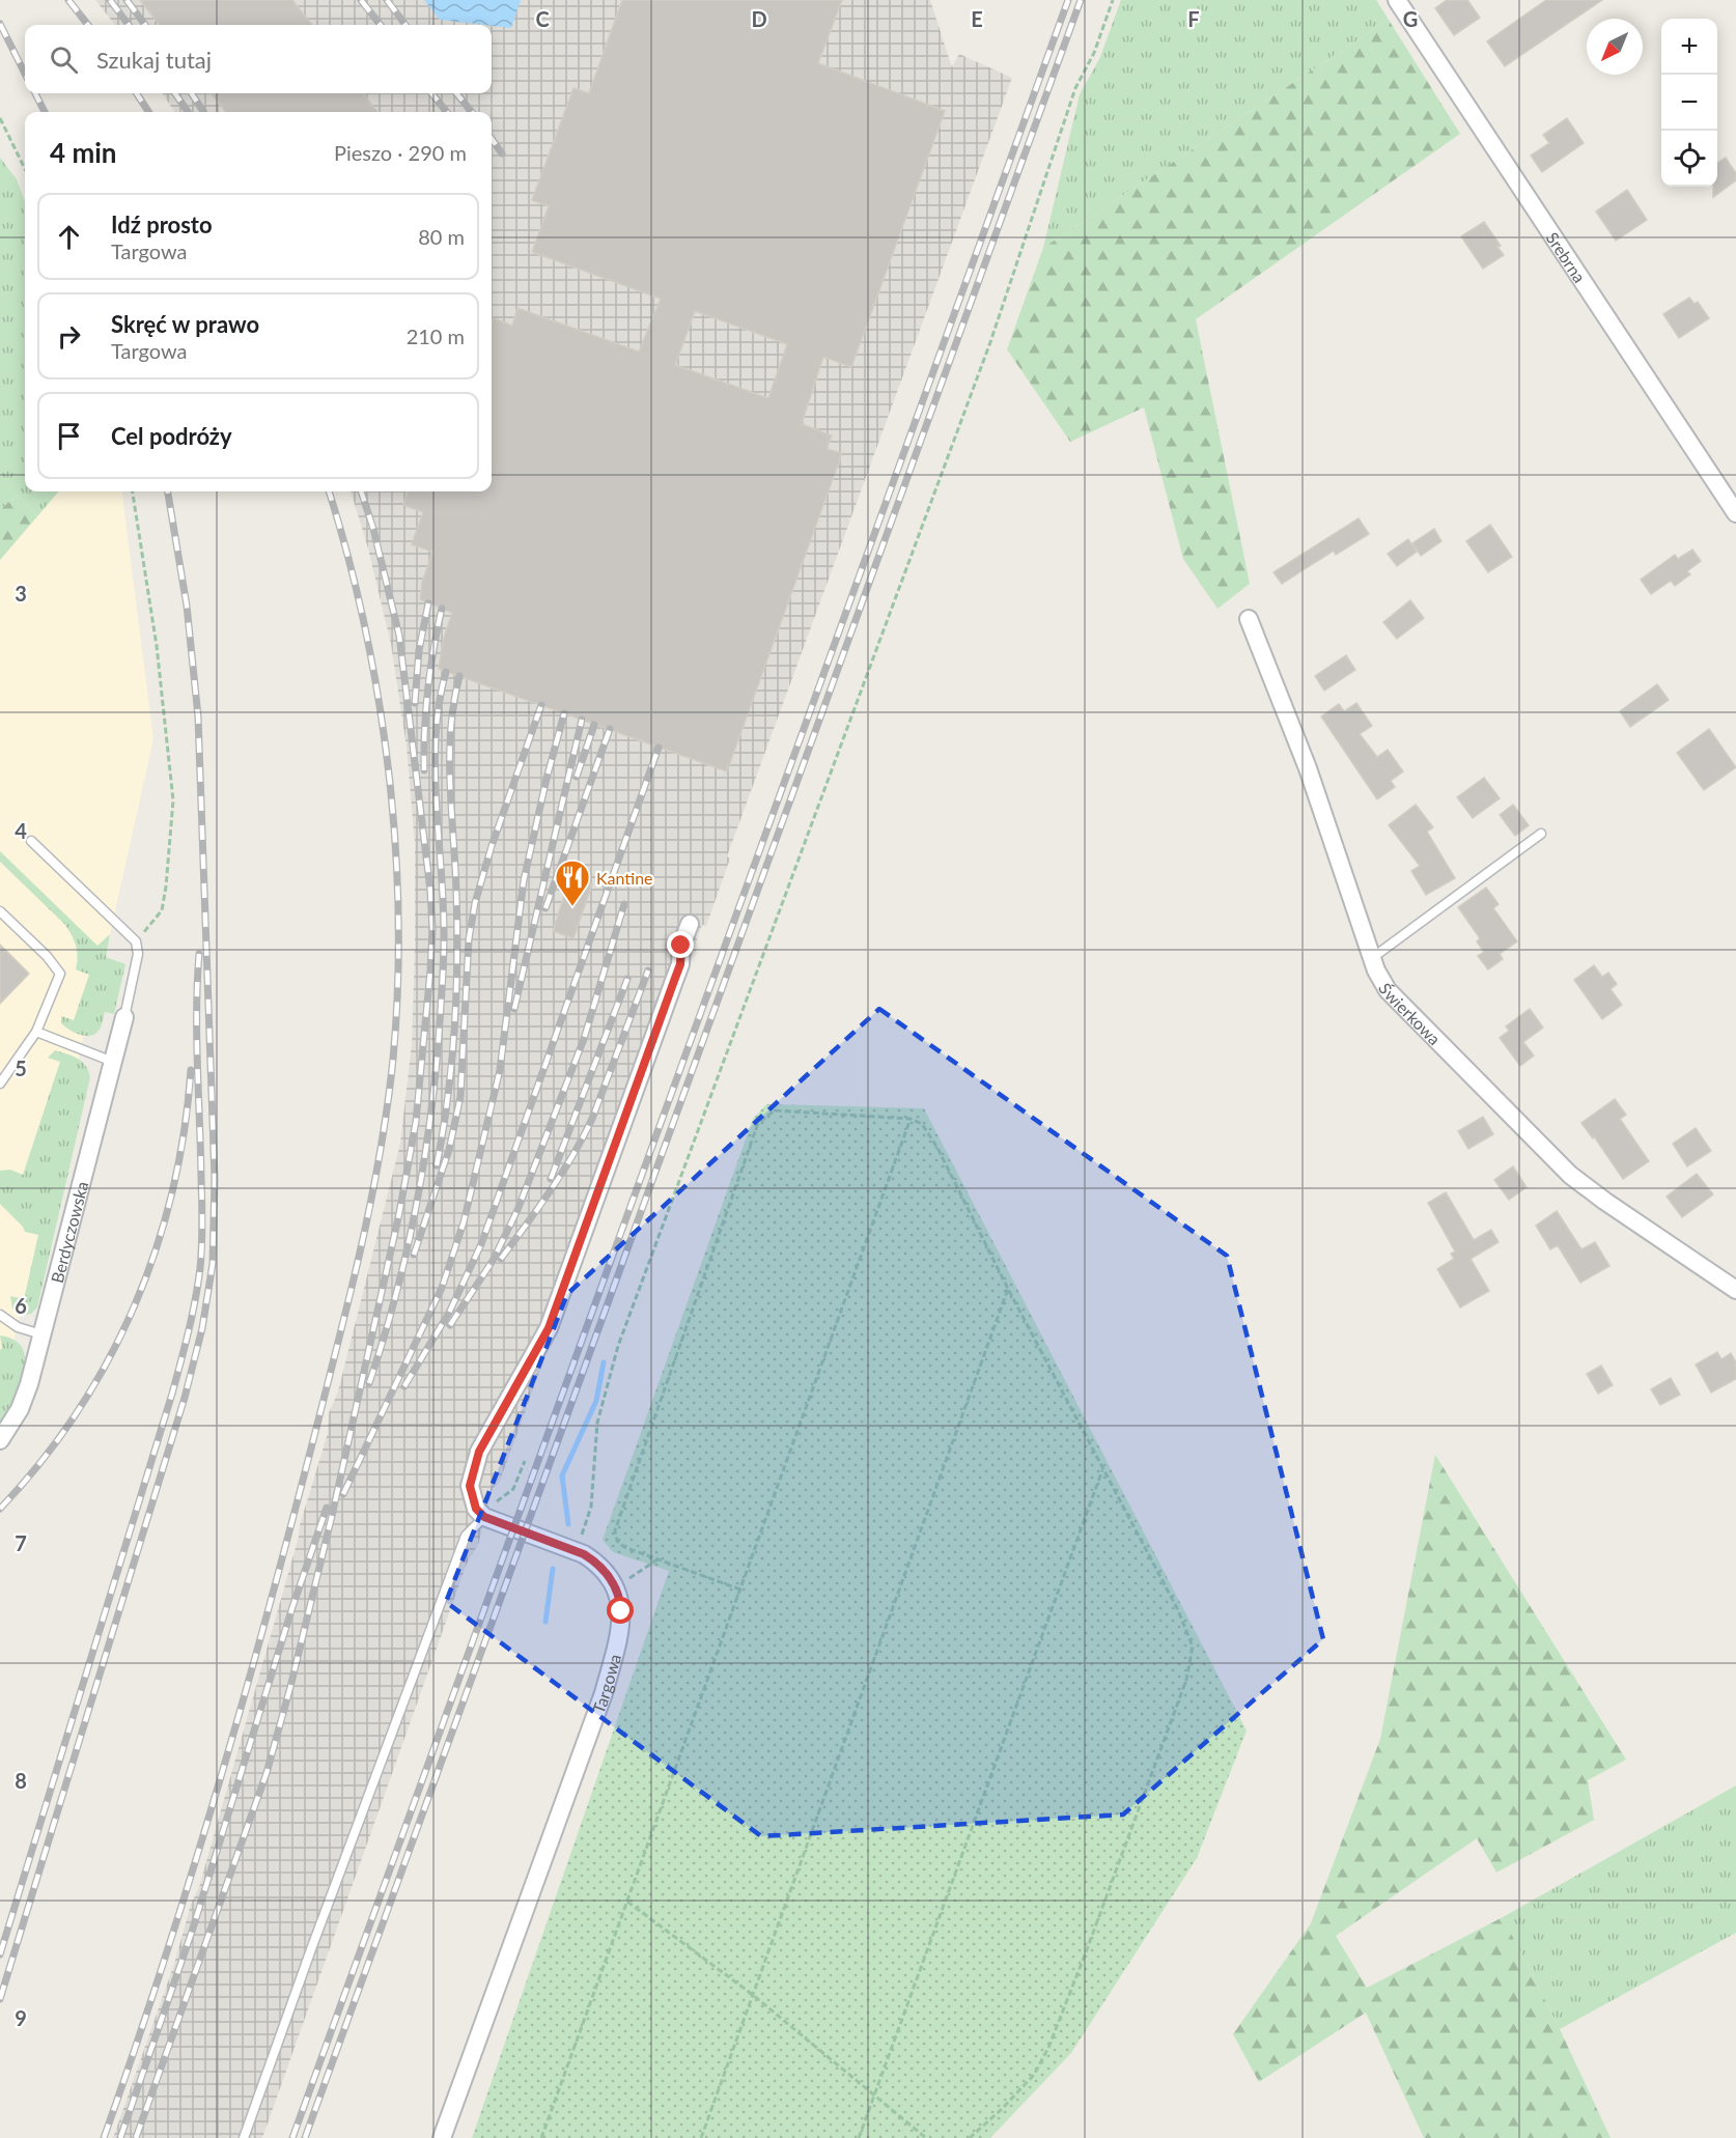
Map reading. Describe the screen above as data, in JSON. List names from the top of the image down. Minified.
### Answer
{"streets":{"street":["Srebrna","Świerkowa","Berdyczowska","Targowa"]},"places":{"restaurant":["Kantine"]},"north":"bottom left","page":{"map_buttons":["+","−"],"search":"Szukaj tutaj","heading":["4 min","Pieszo · 290 m"],"list":[["Idź prosto","Targowa","80 m"],["Skręć w prawo","Targowa","210 m"],"Cel podróży"]},"grid":{"columns":["C","D","E","F","G"],"rows":["3","4","5","6","7","8","9"]}}
